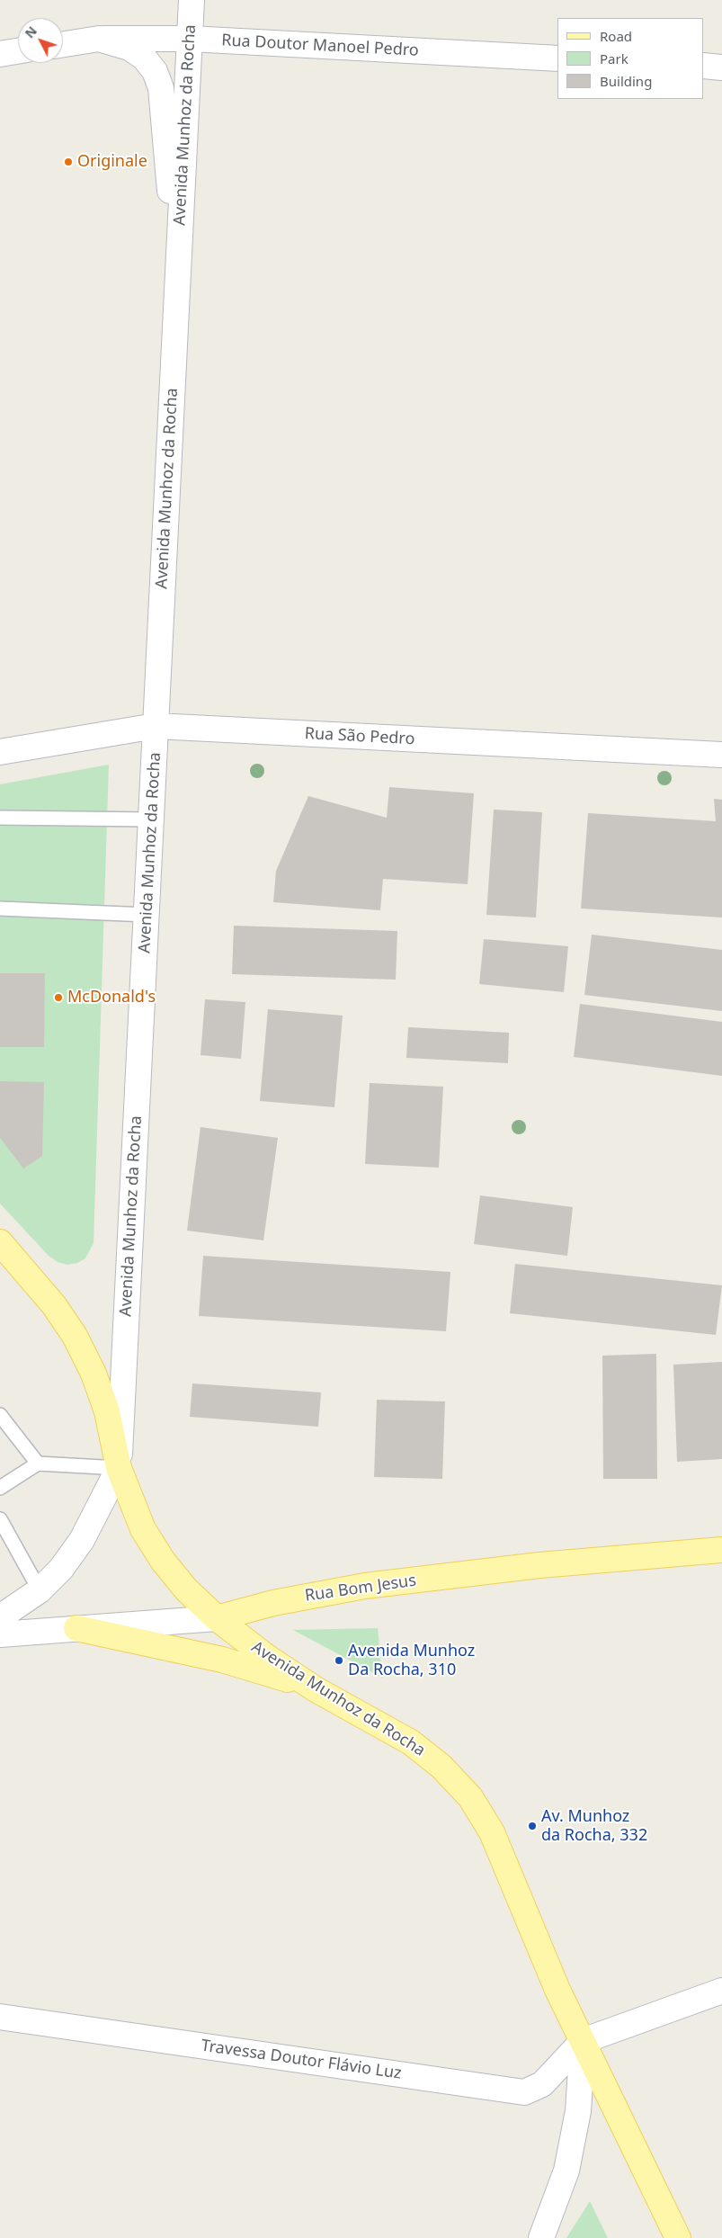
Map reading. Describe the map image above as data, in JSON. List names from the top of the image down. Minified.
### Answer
{"streets":{"main road":["Rua Doutor Manoel Pedro","Avenida Munhoz da Rocha","Rua São Pedro","Rua Bom Jesus","Travessa Doutor Flávio Luz"]},"crossings":[["Rua Doutor Manoel Pedro","Avenida Munhoz da Rocha"],["Avenida Munhoz da Rocha","Rua São Pedro"],["Avenida Munhoz da Rocha","Rua Bom Jesus"],["Avenida Munhoz da Rocha","Travessa Doutor Flávio Luz"]],"places":["Originale","McDonald's","Avenida Munhoz Da Rocha, 310","Av. Munhoz da Rocha, 332"],"legend":["Road","Park","Building"],"north":"top left"}
